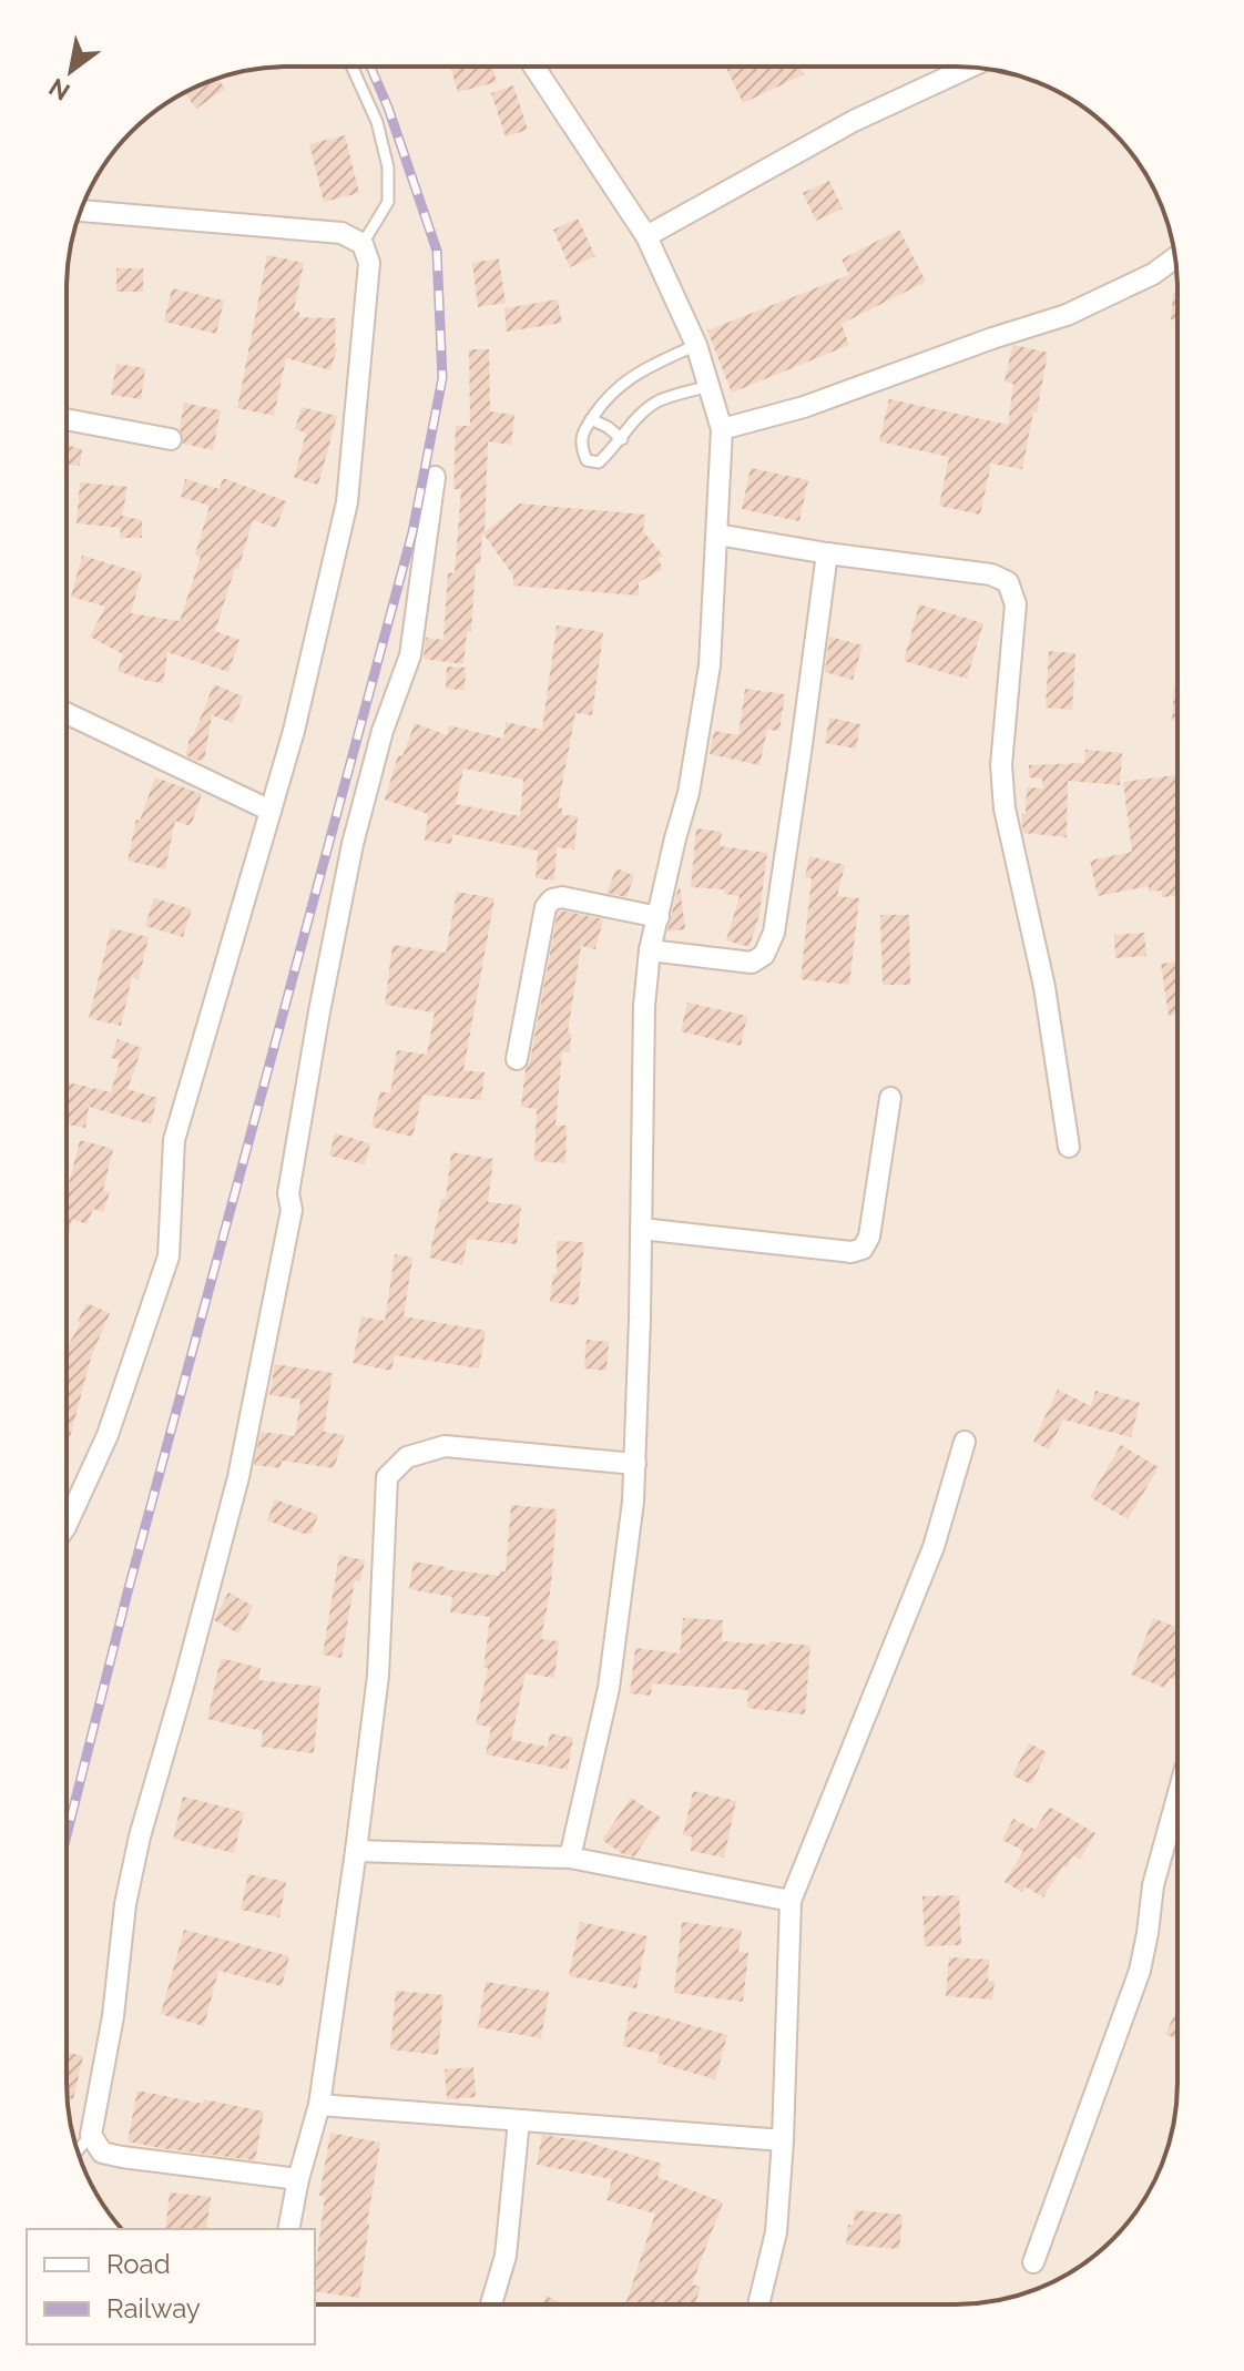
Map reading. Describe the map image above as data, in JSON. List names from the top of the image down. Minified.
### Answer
{"legend":["Road","Railway"],"north":"bottom left"}
